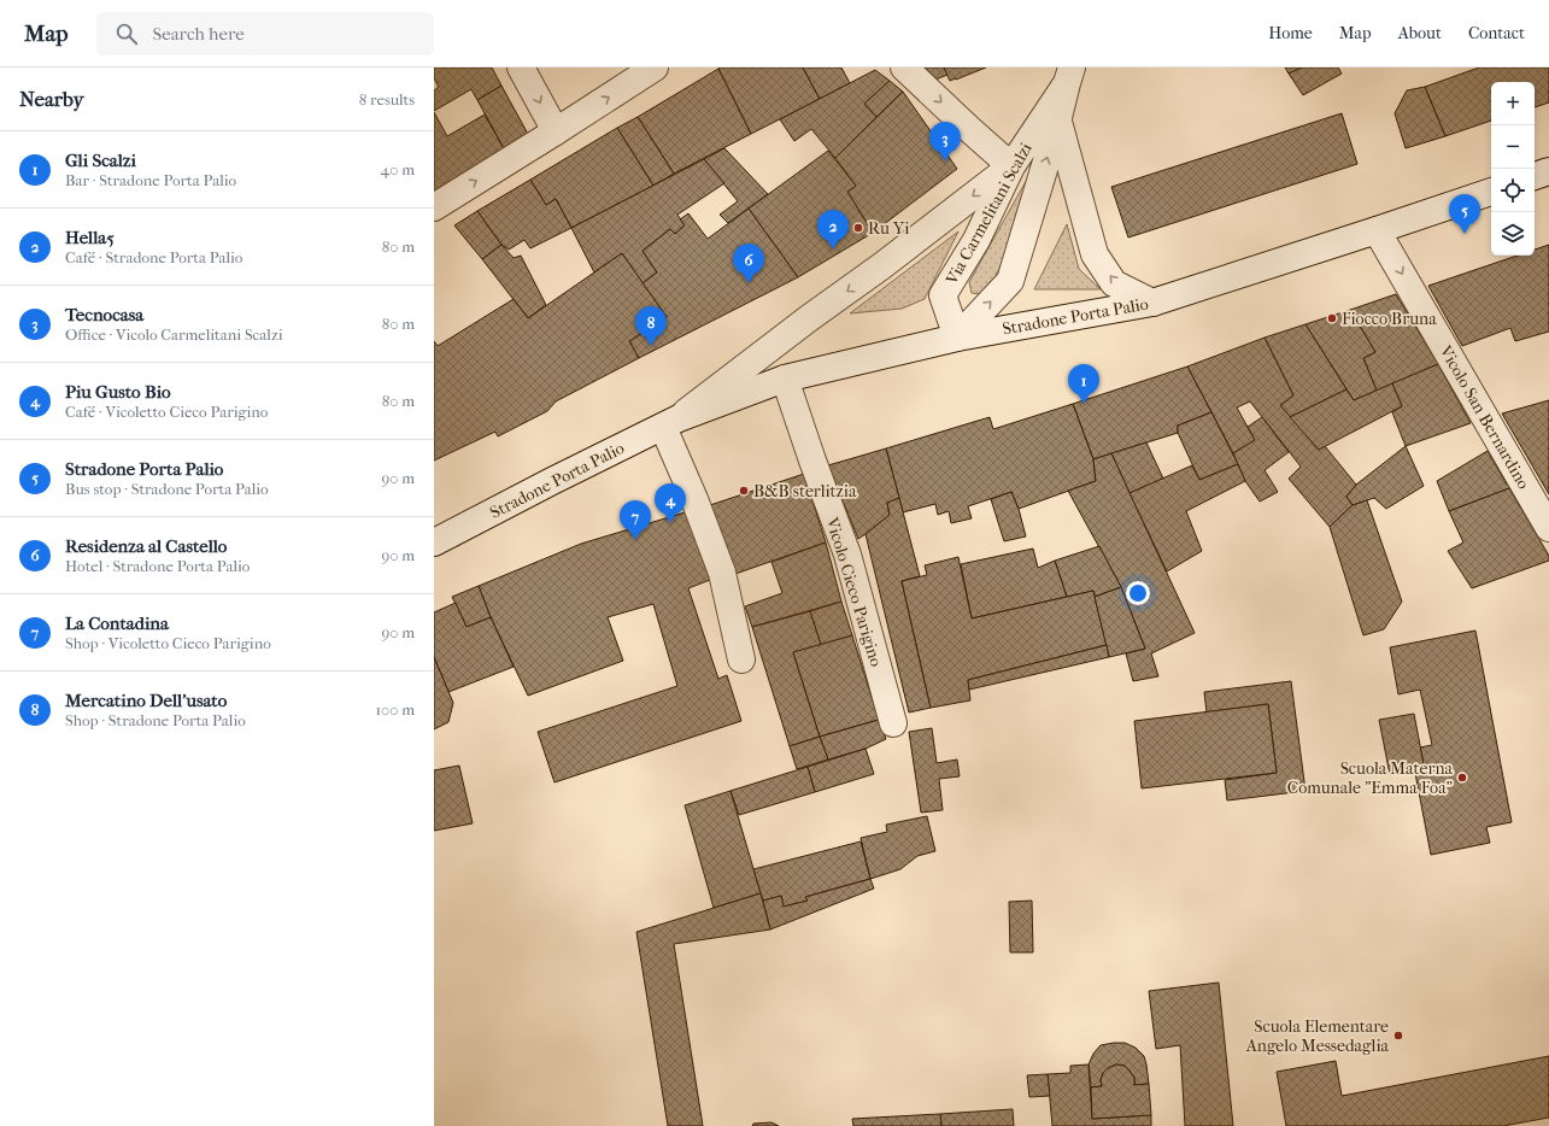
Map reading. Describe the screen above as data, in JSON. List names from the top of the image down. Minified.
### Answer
{"streets":{"street":["Via Carmelitani Scalzi","Stradone Porta Palio","Vicolo San Bernardino","Vicolo Cieco Parigino"]},"crossings":[["Via Carmelitani Scalzi","Stradone Porta Palio"],["Stradone Porta Palio","Vicolo San Bernardino"],["Stradone Porta Palio","Vicolo Cieco Parigino"]],"one_way":["Vicolo San Bernardino"],"places":["Ru Yi","Fiocco Bruna","B&B sterlitzia","Scuola Materna Comunale \"Emma Foa\"","Scuola Elementare Angelo Messedaglia"],"page":{"header":"Map","search":"Search here","nav":["Home","Map","About","Contact"],"heading":["Nearby","8 results"],"map_buttons":["+","−"],"pins":["3","5","2","6","8","1","4","7"],"list":[{"mark":"1","name":"Gli Scalzi","note":"Bar · Stradone Porta Palio","value":"40 m"},{"mark":"2","name":"Hella5","note":"Café · Stradone Porta Palio","value":"80 m"},{"mark":"3","name":"Tecnocasa","note":"Office · Vicolo Carmelitani Scalzi","value":"80 m"},{"mark":"4","name":"Piu Gusto Bio","note":"Café · Vicoletto Cieco Parigino","value":"80 m"},{"mark":"5","name":"Stradone Porta Palio","note":"Bus stop · Stradone Porta Palio","value":"90 m"},{"mark":"6","name":"Residenza al Castello","note":"Hotel · Stradone Porta Palio","value":"90 m"},{"mark":"7","name":"La Contadina","note":"Shop · Vicoletto Cieco Parigino","value":"90 m"},{"mark":"8","name":"Mercatino Dell'usato","note":"Shop · Stradone Porta Palio","value":"100 m"}]}}
